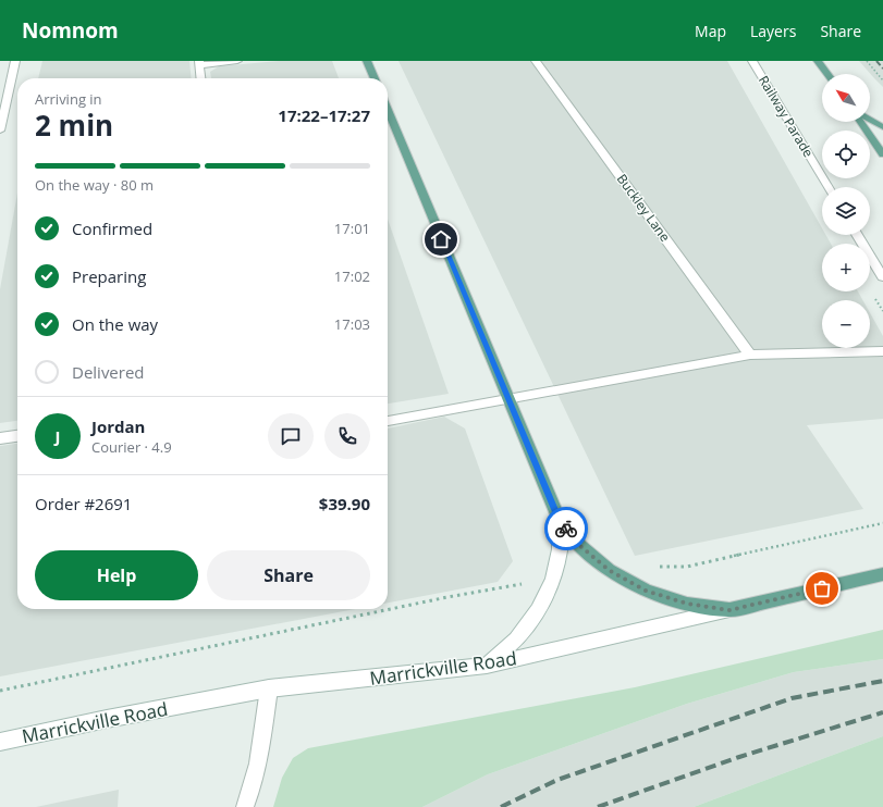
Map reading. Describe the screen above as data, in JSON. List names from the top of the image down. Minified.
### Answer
{"streets":{"main road":["Railway Parade","Buckley Lane","Marrickville Road"]},"north":"top left","page":{"header":"Nomnom","nav":["Map","Layers","Share"],"map_buttons":["+","−"],"heading":["2 min","Arriving in","17:22–17:27"],"panel":["Jordan","Courier · 4.9","Order #2691","$39.90"],"bar":"On the way · 80 m","list":[["Confirmed","17:01"],["Preparing","17:02"],["On the way","17:03"],"Delivered"],"round":"J","buttons":["Help","Share"]}}
